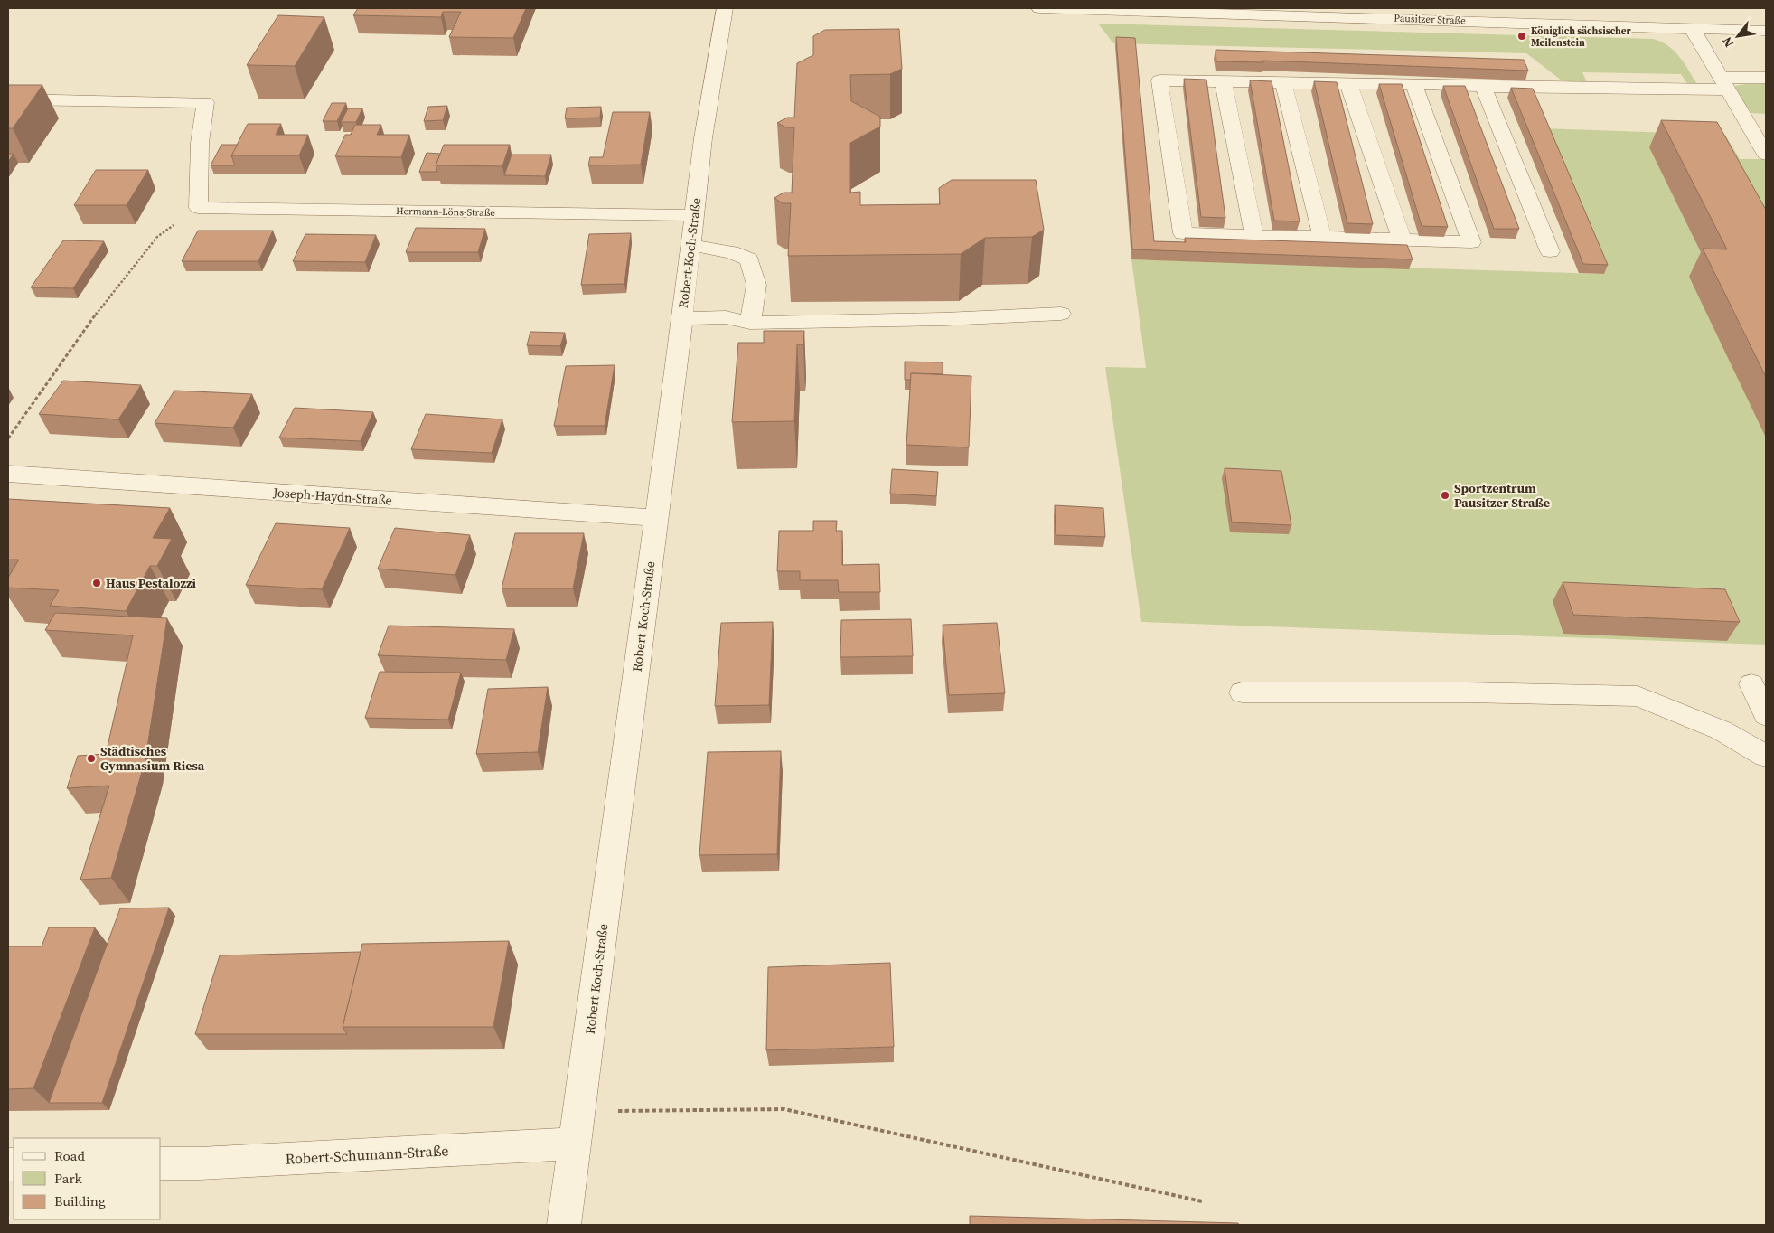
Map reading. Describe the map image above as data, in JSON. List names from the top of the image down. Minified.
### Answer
{"streets":{"street":["Pausitzer Straße","Hermann-Löns-Straße","Robert-Koch-Straße","Joseph-Haydn-Straße","Robert-Schumann-Straße"]},"crossings":[["Hermann-Löns-Straße","Robert-Koch-Straße"],["Robert-Koch-Straße","Joseph-Haydn-Straße"],["Robert-Koch-Straße","Robert-Schumann-Straße"]],"places":["Königlich sächsischer Meilenstein","Sportzentrum Pausitzer Straße","Haus Pestalozzi","Städtisches Gymnasium Riesa"],"legend":["Road","Park","Building"],"north":"bottom left"}
